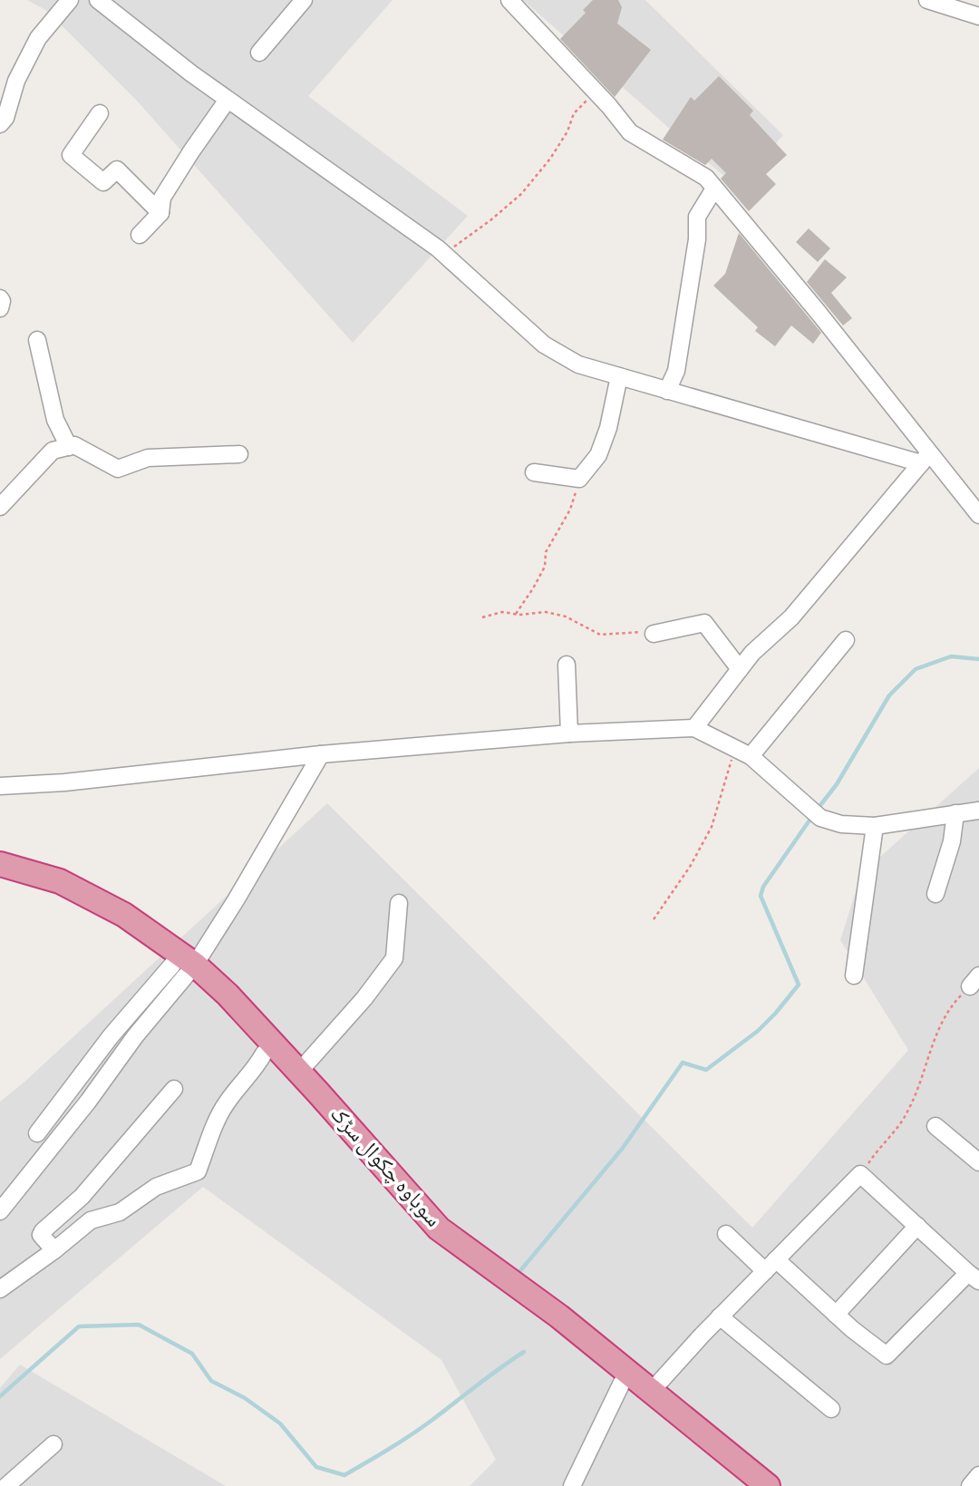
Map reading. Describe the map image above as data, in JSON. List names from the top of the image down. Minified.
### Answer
{"streets":{"highway":["سوہاوہ چکوال سڑک"]}}
